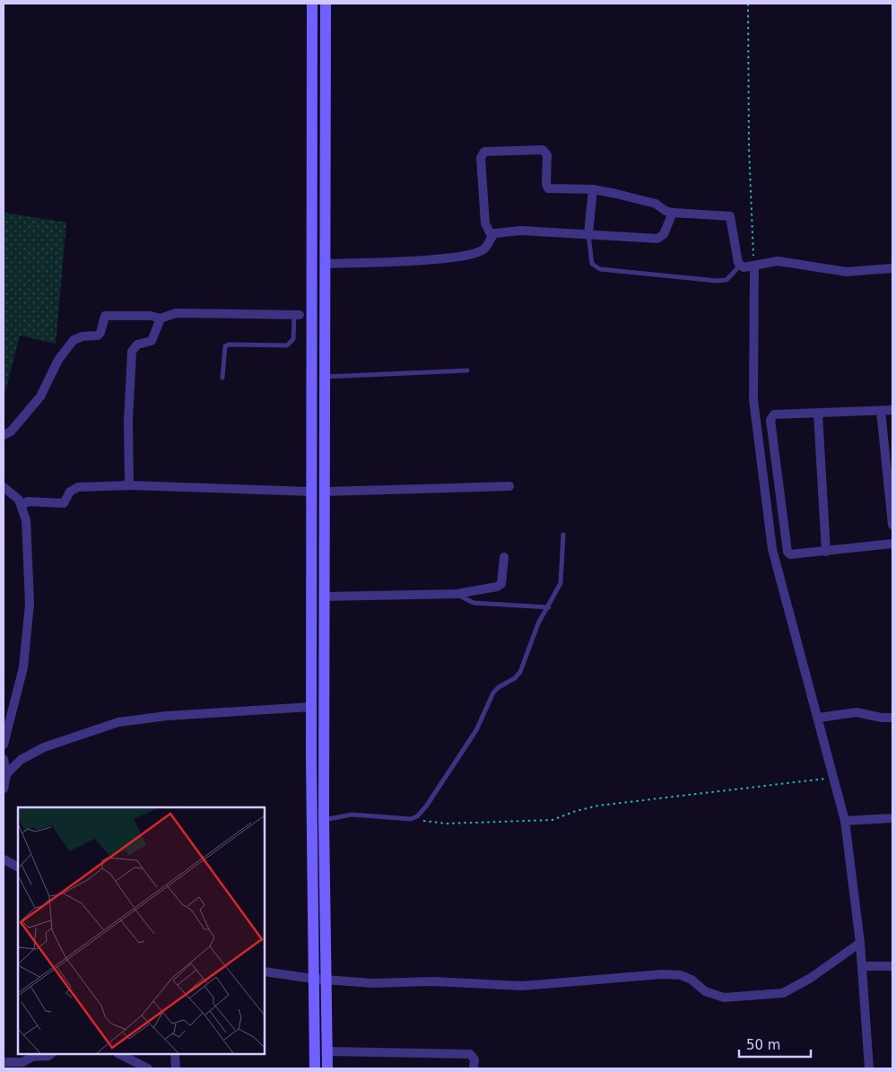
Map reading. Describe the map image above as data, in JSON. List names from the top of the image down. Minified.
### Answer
{"scale_bar":"50 m"}
